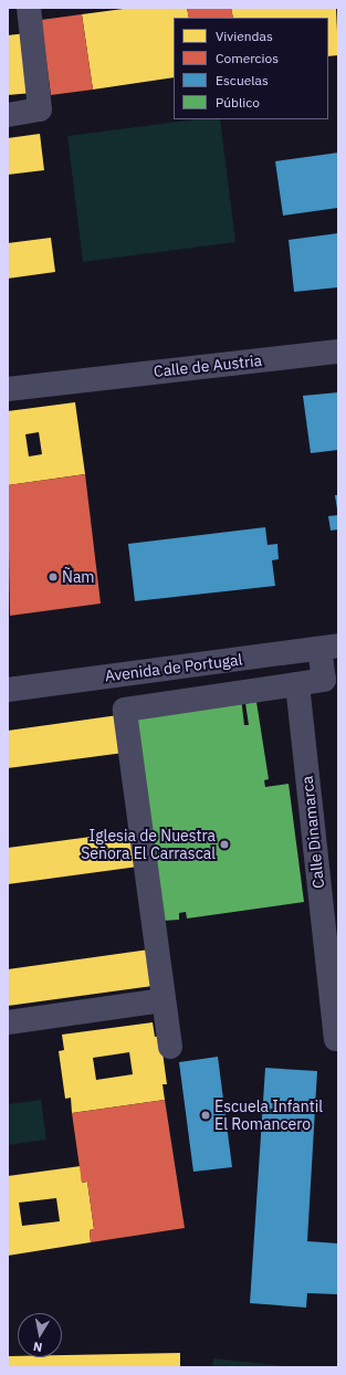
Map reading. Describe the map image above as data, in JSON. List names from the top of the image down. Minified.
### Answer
{"streets":{"street":["Calle de Austria","Avenida de Portugal","Calle Dinamarca"]},"places":["Ñam","Iglesia de Nuestra Señora El Carrascal","Escuela Infantil El Romancero"],"legend":["Viviendas","Comercios","Escuelas","Público"],"north":"bottom"}
